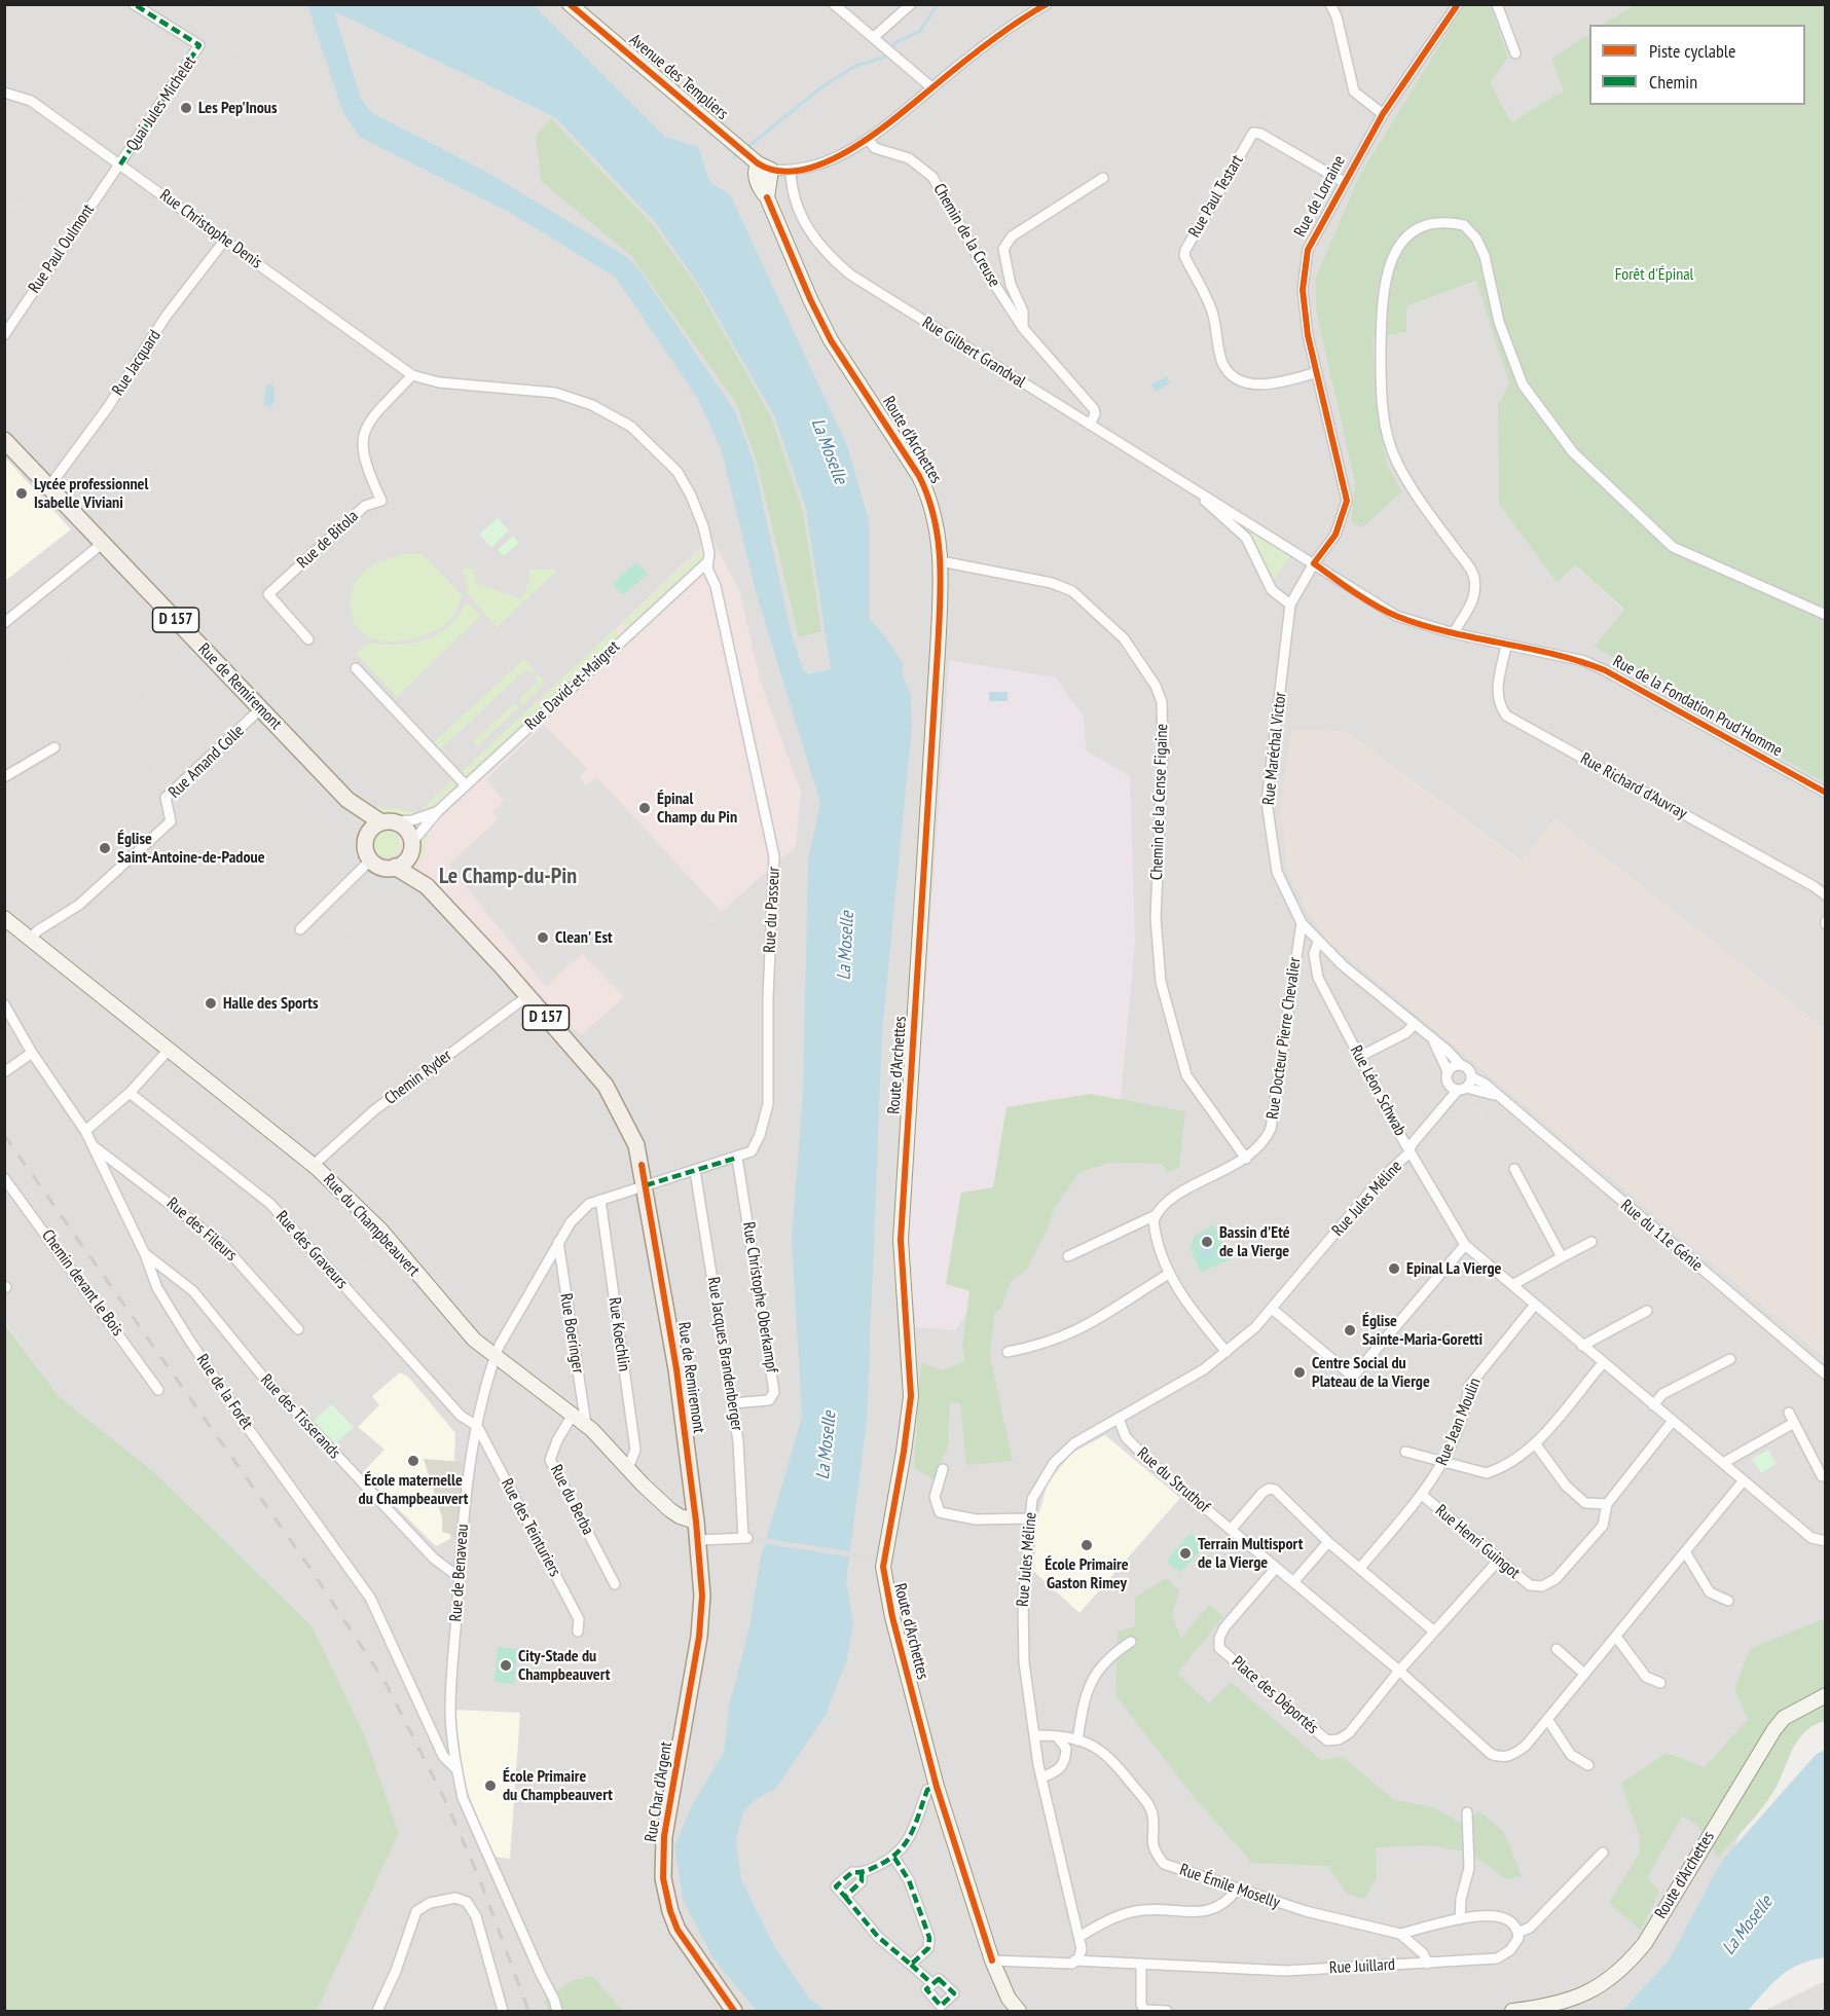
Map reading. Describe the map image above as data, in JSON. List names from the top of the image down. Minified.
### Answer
{"streets":{"main road":["D 157","Rue de Remiremont","Rue Char d'Argent"],"street":["Avenue des Templiers","Quai Jules Michelet","Rue Paul Testart","Rue de Lorraine","Rue Christophe Denis","Chemin de la Creuse","Rue Paul Oulmont","Rue Gilbert Grandval","Rue Jacquard","Route d'Archettes","Rue de Bitola","Rue David-et-Maigret","Rue de la Fondation Prud'Homme","Rue Maréchal Victor","Rue Amand Colle","Rue Richard d'Auvray","Chemin de la Cense Figaine","Rue du Passeur","Rue Docteur Pierre Chevalier","Chemin Ryder","Rue Léon Schwab","Rue Jules Méline","Rue du Champbeauvert","Rue des Fileurs","Rue du 11e Génie","Rue des Graveurs","Chemin devant le Bois","Rue Christophe Oberkampf","Rue Boeringer","Rue Koechlin","Rue Jacques Brandenberger","Rue de la Forêt","Rue des Tisserands","Rue Jean Moulin","Rue du Struthof","Rue du Berba","Rue des Teinturiers","Rue Henri Guingot","Rue de Benaveau","Place des Déportés","Rue Émile Moselly","Rue Juillard"]},"crossings":[["Avenue des Templiers","Route d'Archettes"],["Quai Jules Michelet","Rue Christophe Denis"],["Quai Jules Michelet","Rue Paul Oulmont"],["Rue Paul Testart","Rue de Lorraine"],["Rue de Lorraine","Rue Gilbert Grandval"],["Rue de Lorraine","Rue de la Fondation Prud'Homme"],["Rue de Lorraine","Rue Maréchal Victor"],["Rue Christophe Denis","Rue Paul Oulmont"],["Rue Christophe Denis","Rue Jacquard"],["Rue Christophe Denis","Rue de Bitola"],["Rue Christophe Denis","Rue du Passeur"],["Chemin de la Creuse","Rue Gilbert Grandval"],["Rue Gilbert Grandval","Rue de la Fondation Prud'Homme"],["Rue Gilbert Grandval","Rue Maréchal Victor"],["Rue Jacquard","Rue de Remiremont"],["Route d'Archettes","Chemin de la Cense Figaine"],["Rue de Bitola","Rue du Passeur"],["Rue David-et-Maigret","Rue de Remiremont"],["Rue David-et-Maigret","Rue du Passeur"],["Rue de Remiremont","Rue Amand Colle"],["Rue de Remiremont","Rue du Passeur"],["Rue de Remiremont","Chemin Ryder"],["Rue de Remiremont","Rue du Champbeauvert"],["Rue de Remiremont","Rue Jacques Brandenberger"],["Rue de Remiremont","Rue de Benaveau"],["Rue de Remiremont","Rue Char d'Argent"],["Rue de la Fondation Prud'Homme","Rue Maréchal Victor"],["Rue de la Fondation Prud'Homme","Rue Richard d'Auvray"],["Rue Maréchal Victor","Rue Docteur Pierre Chevalier"],["Rue Maréchal Victor","Rue Léon Schwab"],["Rue Maréchal Victor","Rue du 11e Génie"],["Rue Amand Colle","Rue du Champbeauvert"],["Chemin de la Cense Figaine","Rue Docteur Pierre Chevalier"],["Rue du Passeur","Rue Christophe Oberkampf"],["Rue du Passeur","Rue Jacques Brandenberger"],["Rue du Passeur","Rue de Benaveau"],["Chemin Ryder","Rue du Champbeauvert"],["Rue Léon Schwab","Rue Jules Méline"],["Rue Léon Schwab","Rue Jean Moulin"],["Rue Léon Schwab","Rue Henri Guingot"],["Rue Jules Méline","Rue du 11e Génie"],["Rue Jules Méline","Rue du Struthof"],["Rue Jules Méline","Rue Émile Moselly"],["Rue Jules Méline","Rue Juillard"],["Rue du Champbeauvert","Rue Boeringer"],["Rue du Champbeauvert","Rue Koechlin"],["Rue du Champbeauvert","Rue du Berba"],["Rue du Champbeauvert","Rue de Benaveau"],["Rue des Fileurs","Rue de la Forêt"],["Rue des Graveurs","Rue des Teinturiers"],["Rue des Graveurs","Rue de Benaveau"],["Rue Christophe Oberkampf","Rue Jacques Brandenberger"],["Rue Boeringer","Rue de Benaveau"],["Rue Koechlin","Rue de Benaveau"],["Rue de la Forêt","Rue des Tisserands"],["Rue de la Forêt","Rue de Benaveau"],["Rue des Tisserands","Rue de Benaveau"],["Rue Jean Moulin","Rue Henri Guingot"],["Rue du Struthof","Place des Déportés"],["Rue des Teinturiers","Rue de Benaveau"],["Rue Émile Moselly","Rue Juillard"]],"districts":["Le Champ-du-Pin"],"water":["La Moselle"],"parks":["Forêt d'Épinal"],"places":["Les Pep'Inous","Lycée professionnel Isabelle Viviani","Épinal Champ du Pin","Église Saint-Antoine-de-Padoue","Clean' Est","Halle des Sports","Bassin d'Eté de la Vierge","Epinal La Vierge","Église Sainte-Maria-Goretti","Centre Social du Plateau de la Vierge","École maternelle du Champbeauvert","École Primaire Gaston Rimey","Terrain Multisport de la Vierge","City-Stade du Champbeauvert","École Primaire du Champbeauvert"],"legend":["Piste cyclable","Chemin"]}
